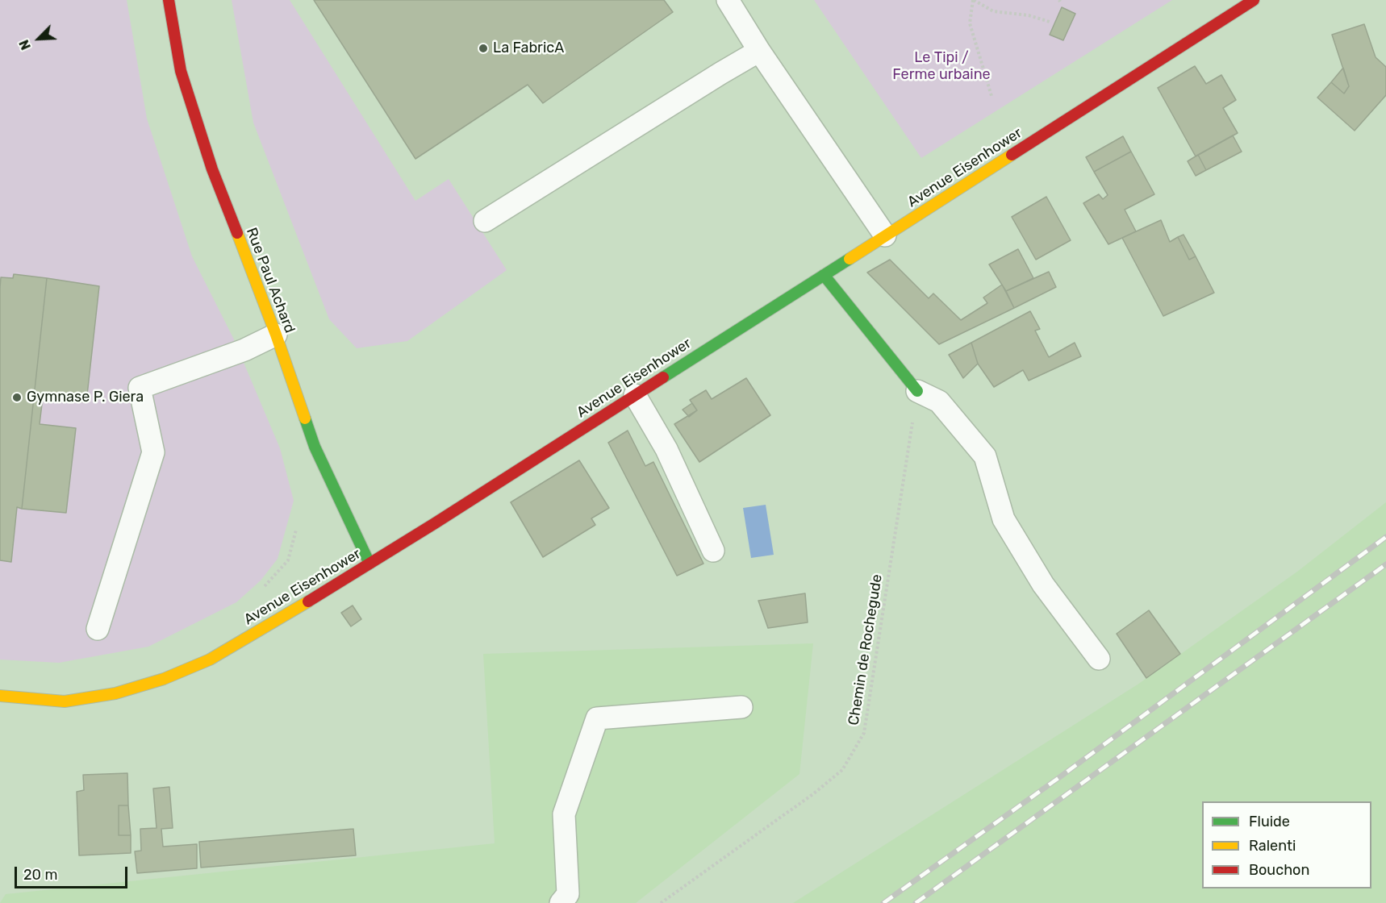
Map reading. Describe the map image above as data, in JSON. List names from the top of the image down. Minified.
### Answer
{"streets":{"street":["Avenue Eisenhower","Rue Paul Achard"],"path":["Chemin de Rochegude"]},"crossings":[["Avenue Eisenhower","Rue Paul Achard"]],"parks":["Le Tipi / Ferme urbaine"],"places":["La FabricA","Gymnase P. Giera"],"legend":["Fluide","Ralenti","Bouchon"],"scale_bar":"20 m","north":"bottom left"}
